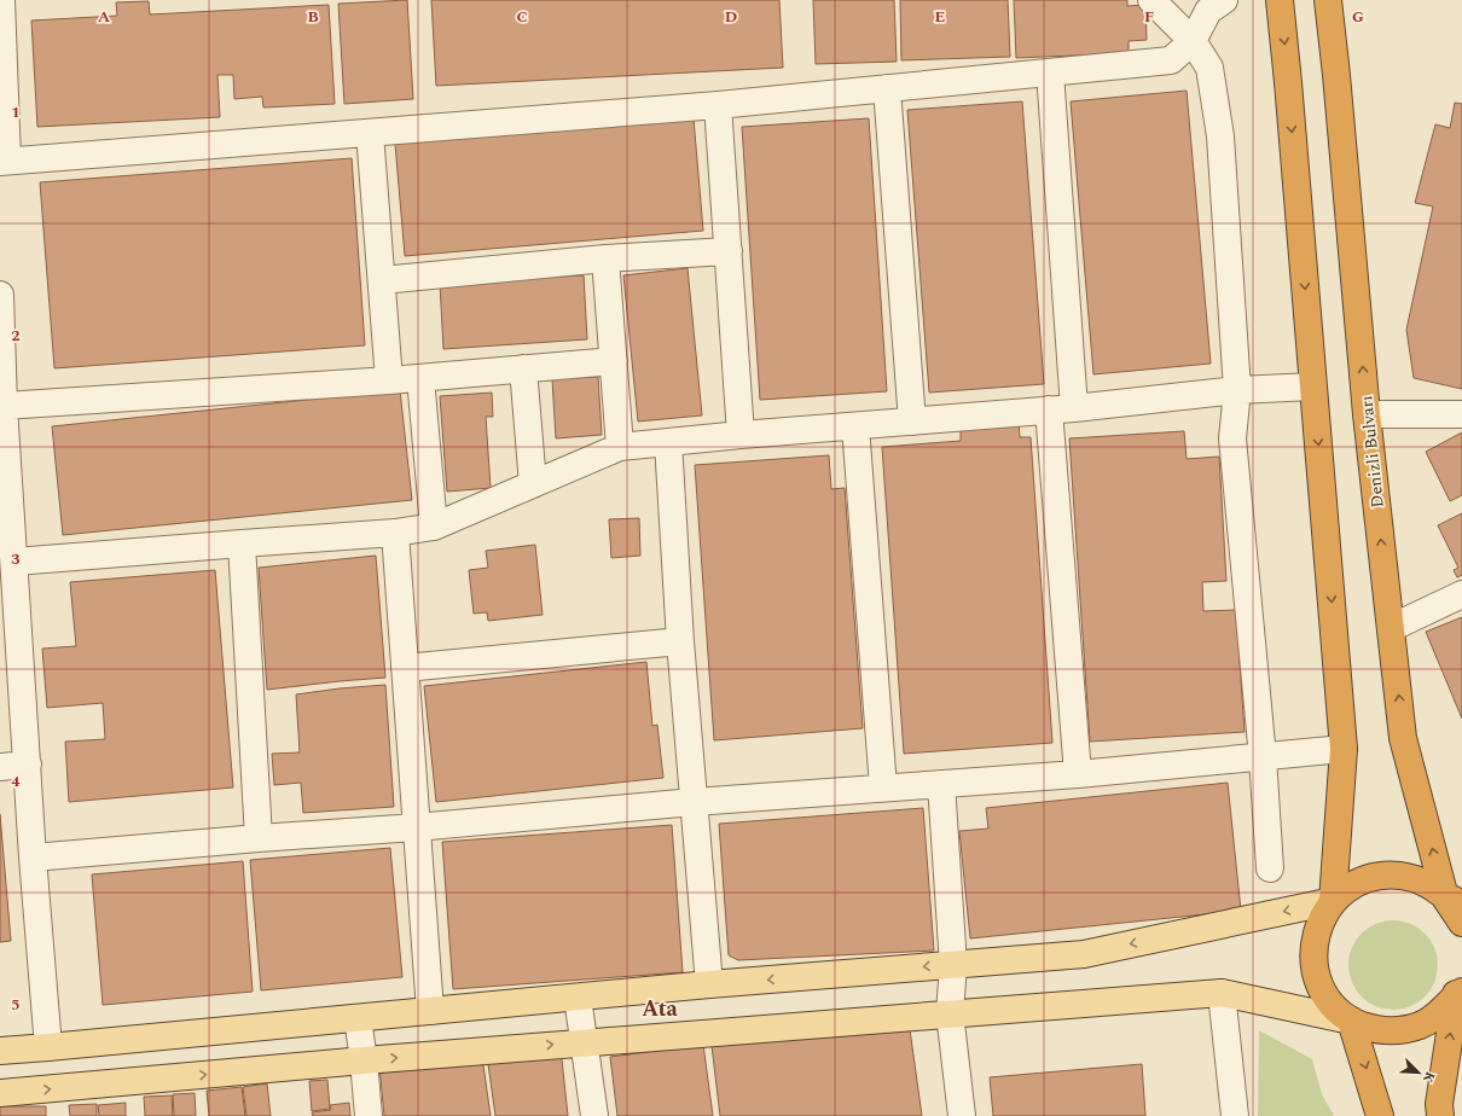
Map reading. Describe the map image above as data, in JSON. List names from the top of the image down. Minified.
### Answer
{"streets":{"highway":["Denizli Bulvarı"]},"districts":["Ata"],"north":"bottom right","grid":{"columns":["A","B","C","D","E","F","G"],"rows":["1","2","3","4","5"]}}
